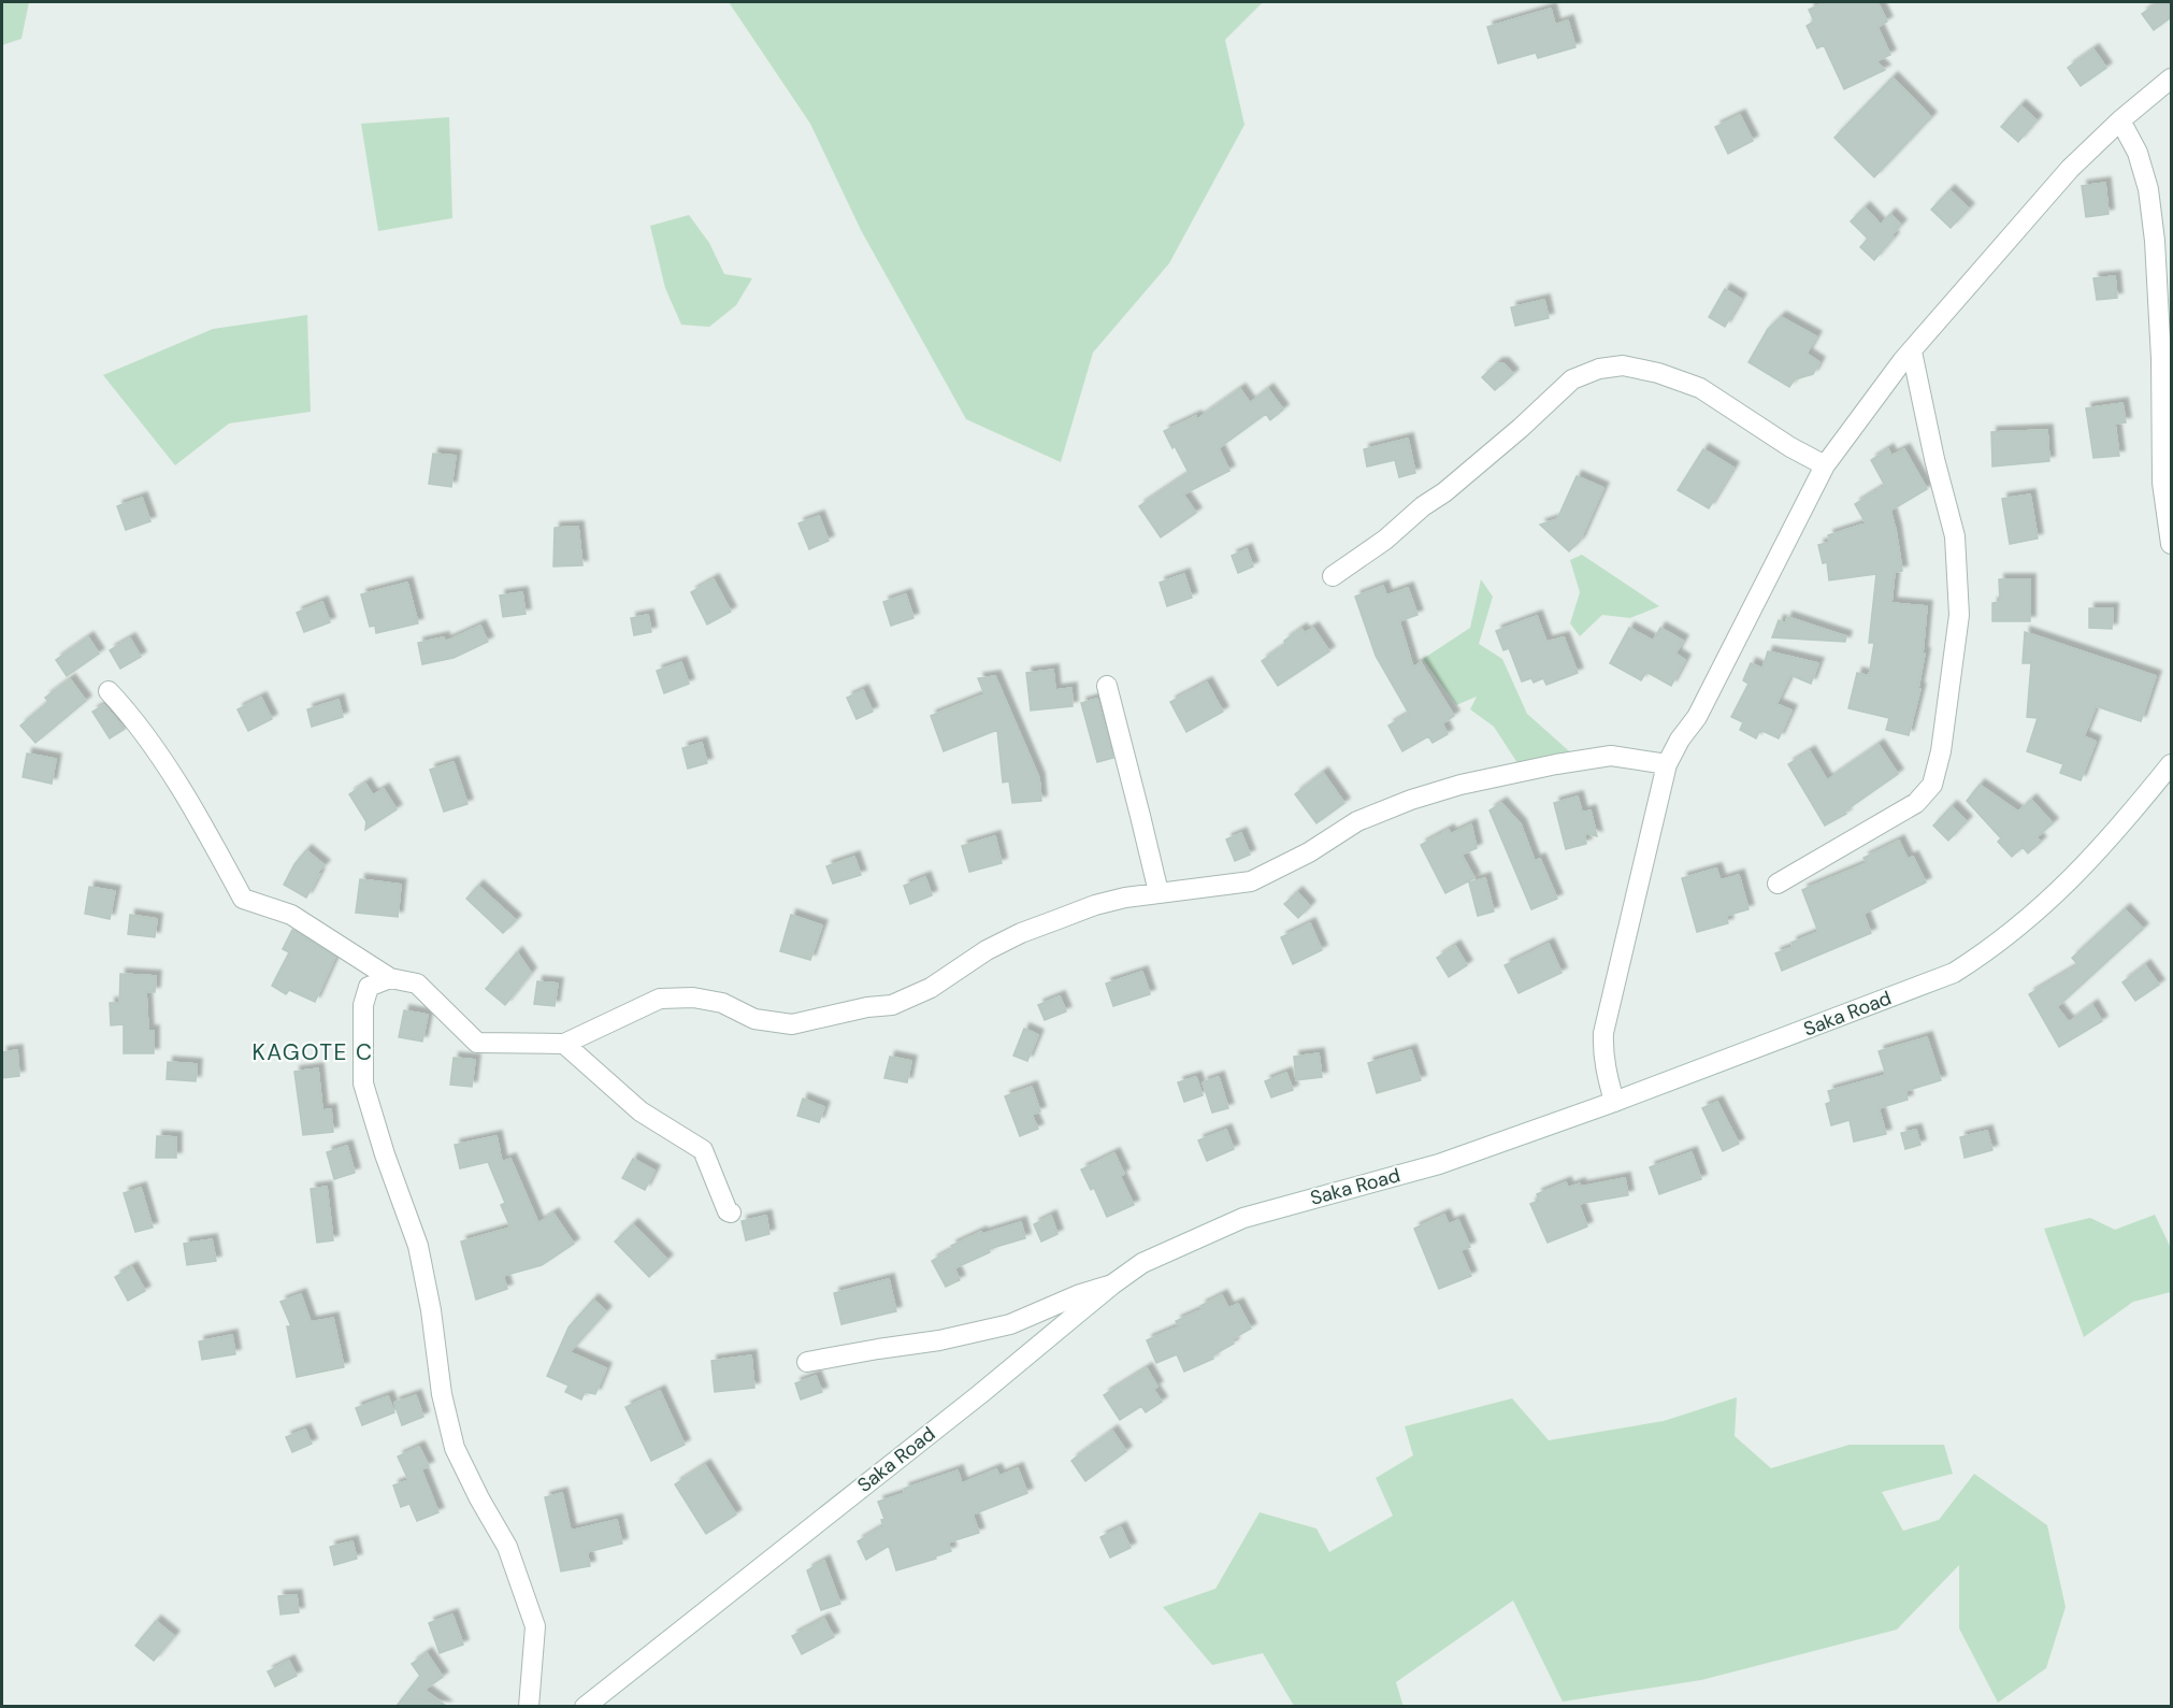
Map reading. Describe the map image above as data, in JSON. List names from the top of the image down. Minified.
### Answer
{"streets":{"street":["Saka Road"]},"districts":["KAGOTE C"]}
